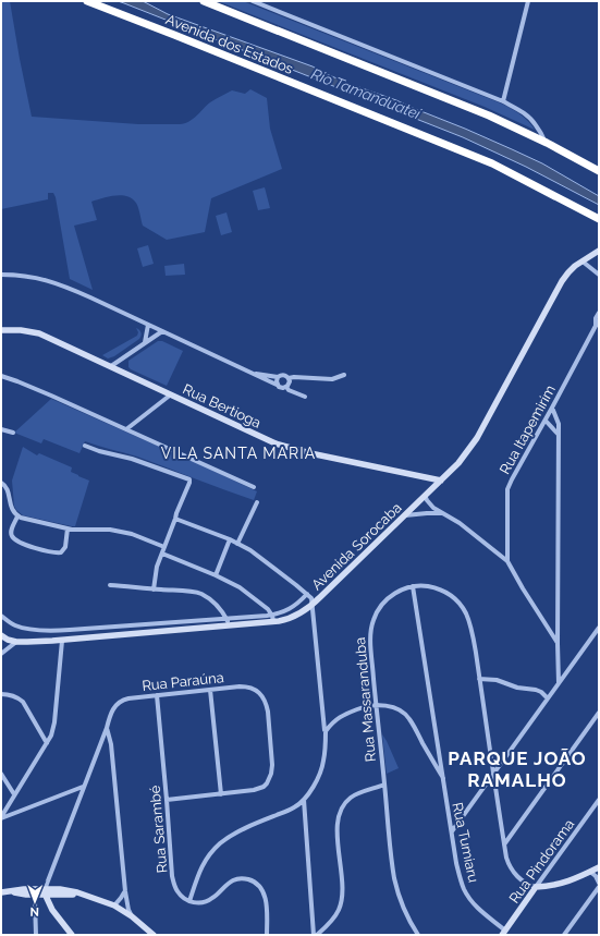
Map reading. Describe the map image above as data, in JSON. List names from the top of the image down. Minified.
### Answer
{"streets":{"highway":["Avenida dos Estados"],"street":["Rua Bertioga","Rua Itapemirim","Avenida Sorocaba","Rua Paraúna","Rua Massaranduba","Rua Sarambé","Rua Tumiaru","Rua Pindorama"]},"crossings":[["Rua Bertioga","Avenida Sorocaba"],["Rua Paraúna","Rua Sarambé"],["Rua Massaranduba","Rua Tumiaru"],["Rua Massaranduba","Rua Pindorama"],["Rua Tumiaru","Rua Pindorama"]],"districts":["VILA SANTA MARIA","PARQUE JOÃO RAMALHO"],"water":["Rio Tamanduateí"],"north":"bottom"}
